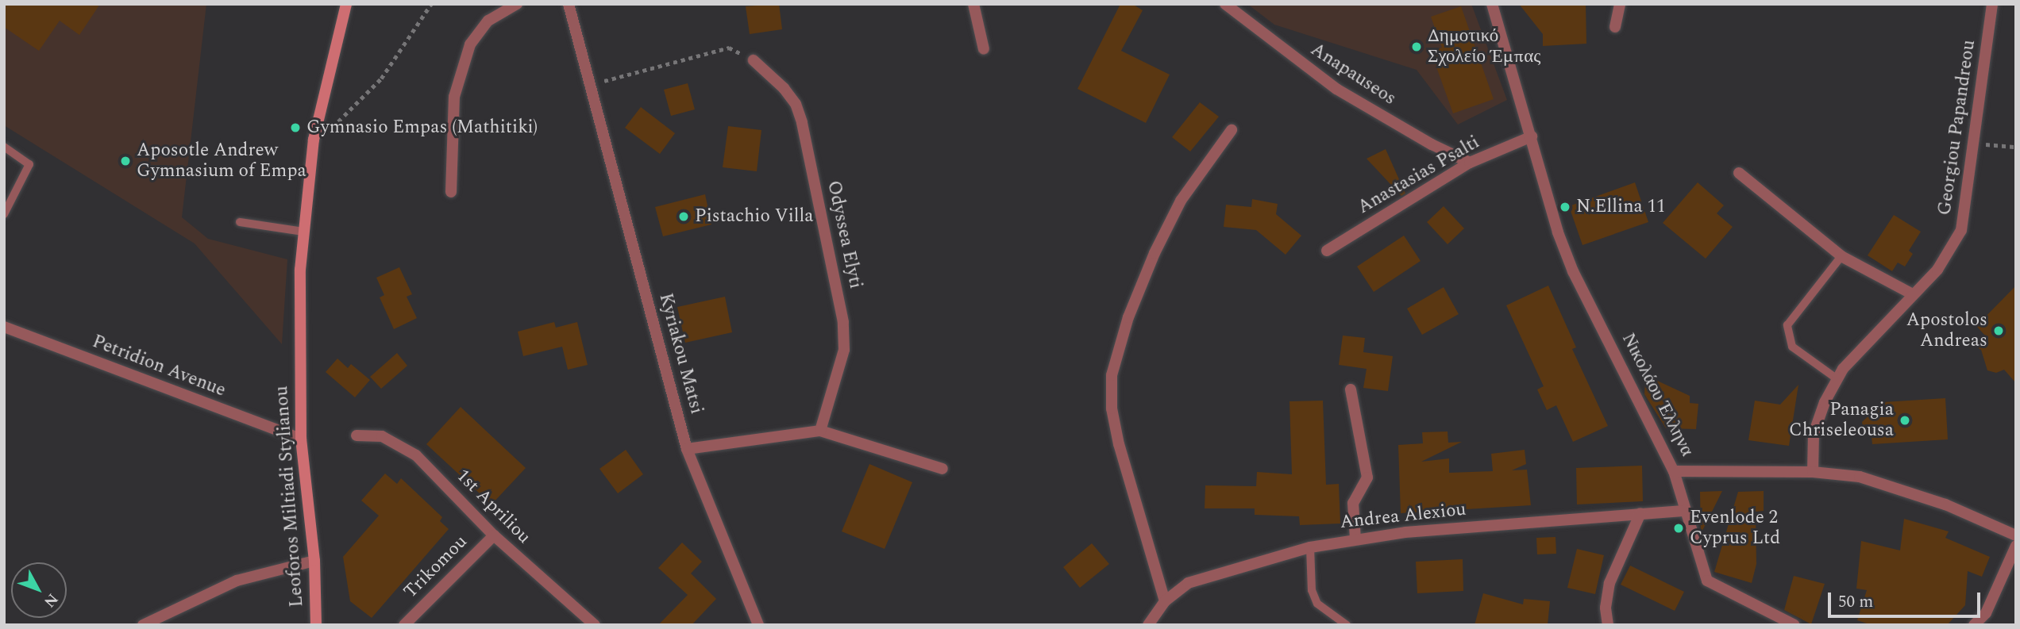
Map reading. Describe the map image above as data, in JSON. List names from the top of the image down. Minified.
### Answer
{"streets":{"main road":["Leoforos Miltiadi Stylianou"],"street":["Anapauseos","Georgiou Papandreou","Anastasias Psalti","Odyssea Elyti","Kyriakou Matsi","Petridion Avenue","Νικολάου Έλληνα","1st Apriliou","Andrea Alexiou","Trikomou"]},"crossings":[["Anapauseos","Anastasias Psalti"],["Georgiou Papandreou","Νικολάου Έλληνα"],["Anastasias Psalti","Νικολάου Έλληνα"],["Petridion Avenue","Leoforos Miltiadi Stylianou"],["1st Apriliou","Trikomou"]],"places":["Δημοτικό Σχολείο Έμπας","Gymnasio Empas (Mathitiki)","Aposotle Andrew Gymnasium of Empa","N.Ellina 11","Pistachio Villa","Apostolos Andreas","Panagia Chriseleousa","Evenlode 2 Cyprus Ltd"],"scale_bar":"50 m","north":"bottom right"}
